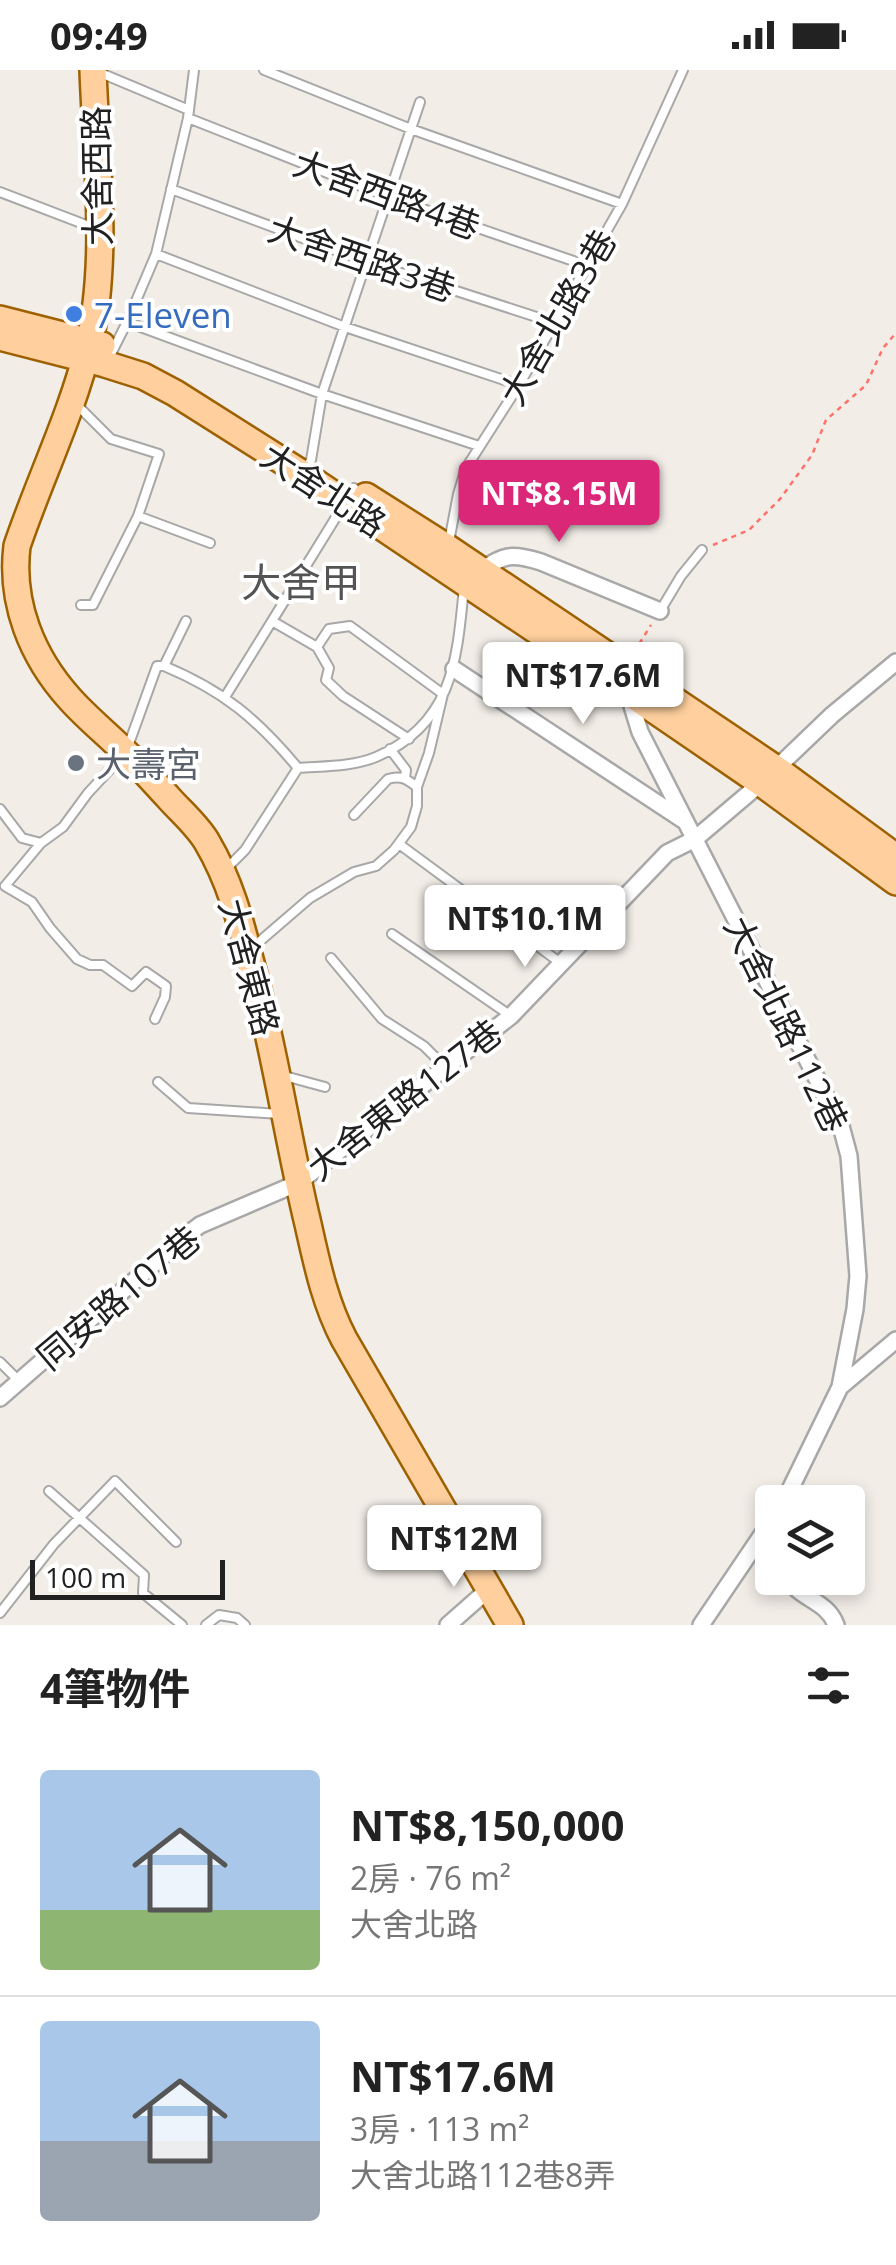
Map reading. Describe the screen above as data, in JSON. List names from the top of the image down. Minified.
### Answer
{"streets":{"main road":["大舍西路","大舍北路","大舍東路"],"street":["大舍北路112巷","大舍東路127巷","同安路107巷"],"lane":["大舍西路4巷","大舍西路3巷","大舍北路3巷"]},"crossings":[["大舍西路","大舍西路4巷"],["大舍西路","大舍北路"],["大舍西路","大舍東路"],["大舍西路4巷","大舍北路3巷"],["大舍西路3巷","大舍北路3巷"],["大舍北路3巷","大舍北路"],["大舍北路","大舍東路"],["大舍北路","大舍北路112巷"],["大舍北路","大舍東路127巷"],["大舍東路","大舍東路127巷"],["大舍東路","同安路107巷"],["大舍北路112巷","大舍東路127巷"],["大舍東路127巷","同安路107巷"]],"districts":["大舍甲"],"places":["7-Eleven","大壽宮"],"scale_bar":"100 m","page":{"status":"09:49","price":["NT$8.15M","NT$17.6M","NT$10.1M","NT$12M"],"scale":"100 m","heading":"4筆物件","list":[{"name":"NT$8,150,000","note":"2房 · 76 m² · 大舍北路"},{"name":"NT$17.6M","note":"3房 · 113 m² · 大舍北路112巷8弄"}]}}
